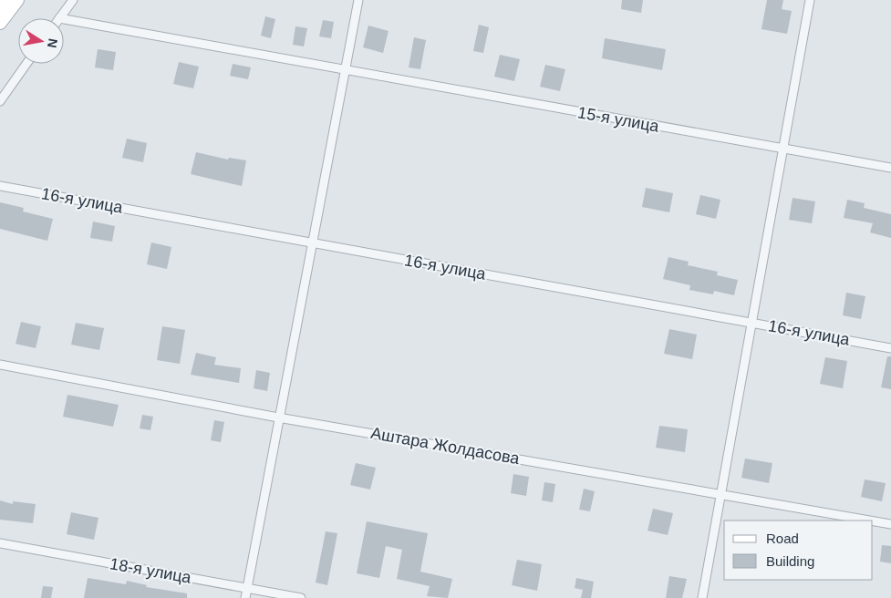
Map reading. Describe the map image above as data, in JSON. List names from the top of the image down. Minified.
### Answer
{"streets":{"street":["15-я улица","16-я улица","Аштара Жолдасова","18-я улица"]},"legend":["Road","Building"],"north":"right"}
